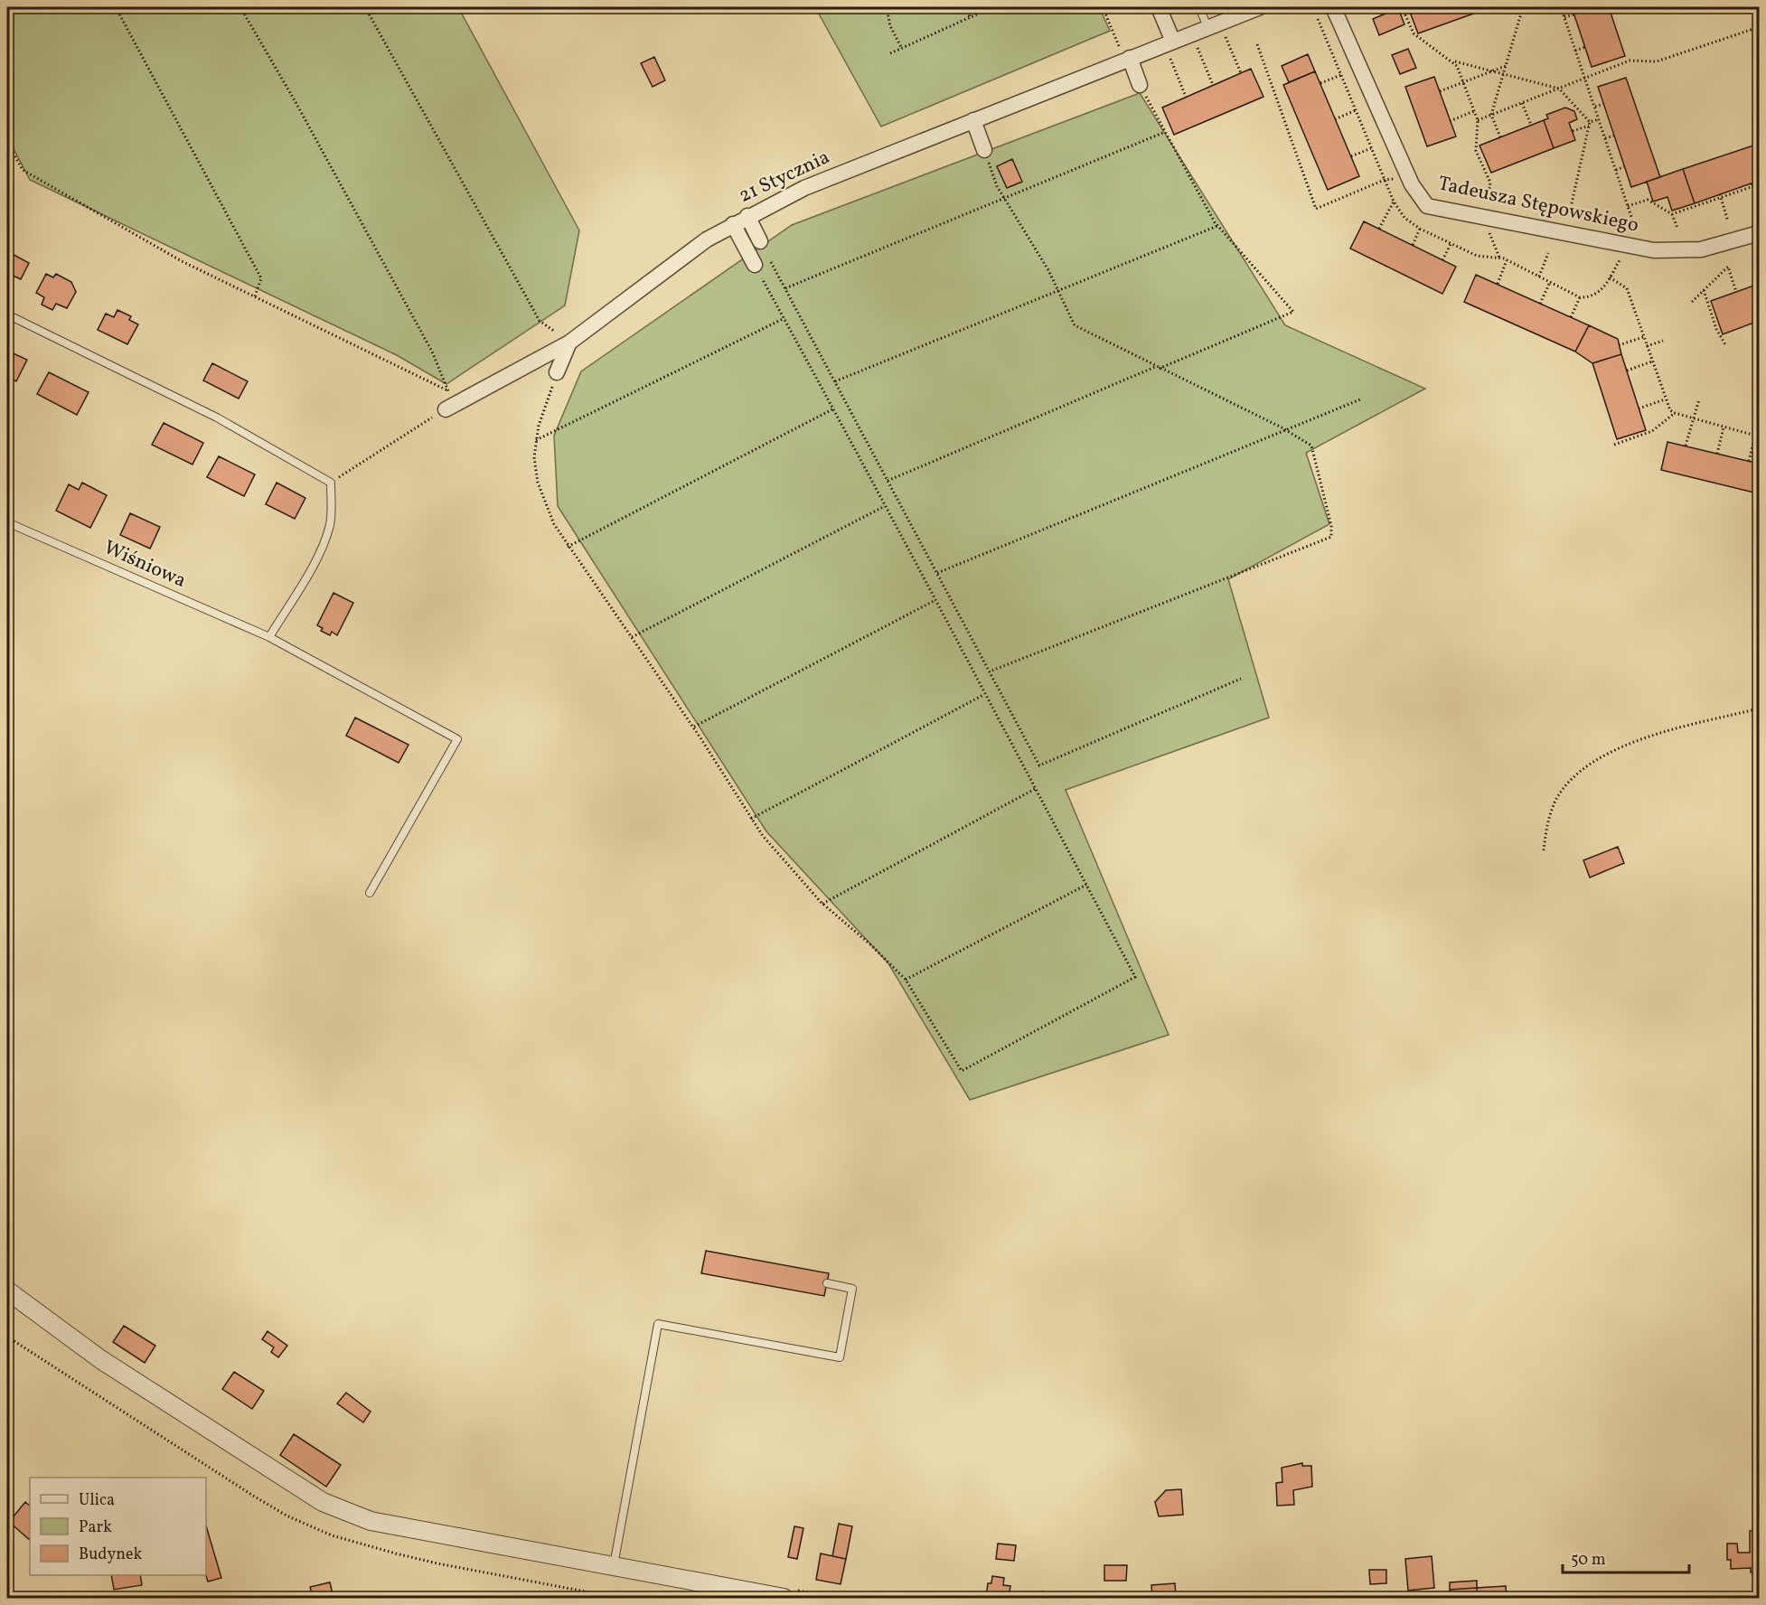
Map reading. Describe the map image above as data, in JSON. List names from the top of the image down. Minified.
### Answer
{"streets":{"street":["21 Stycznia","Tadeusza Stępowskiego"],"lane":["Wiśniowa"]},"legend":["Ulica","Park","Budynek"],"scale_bar":"50 m"}
